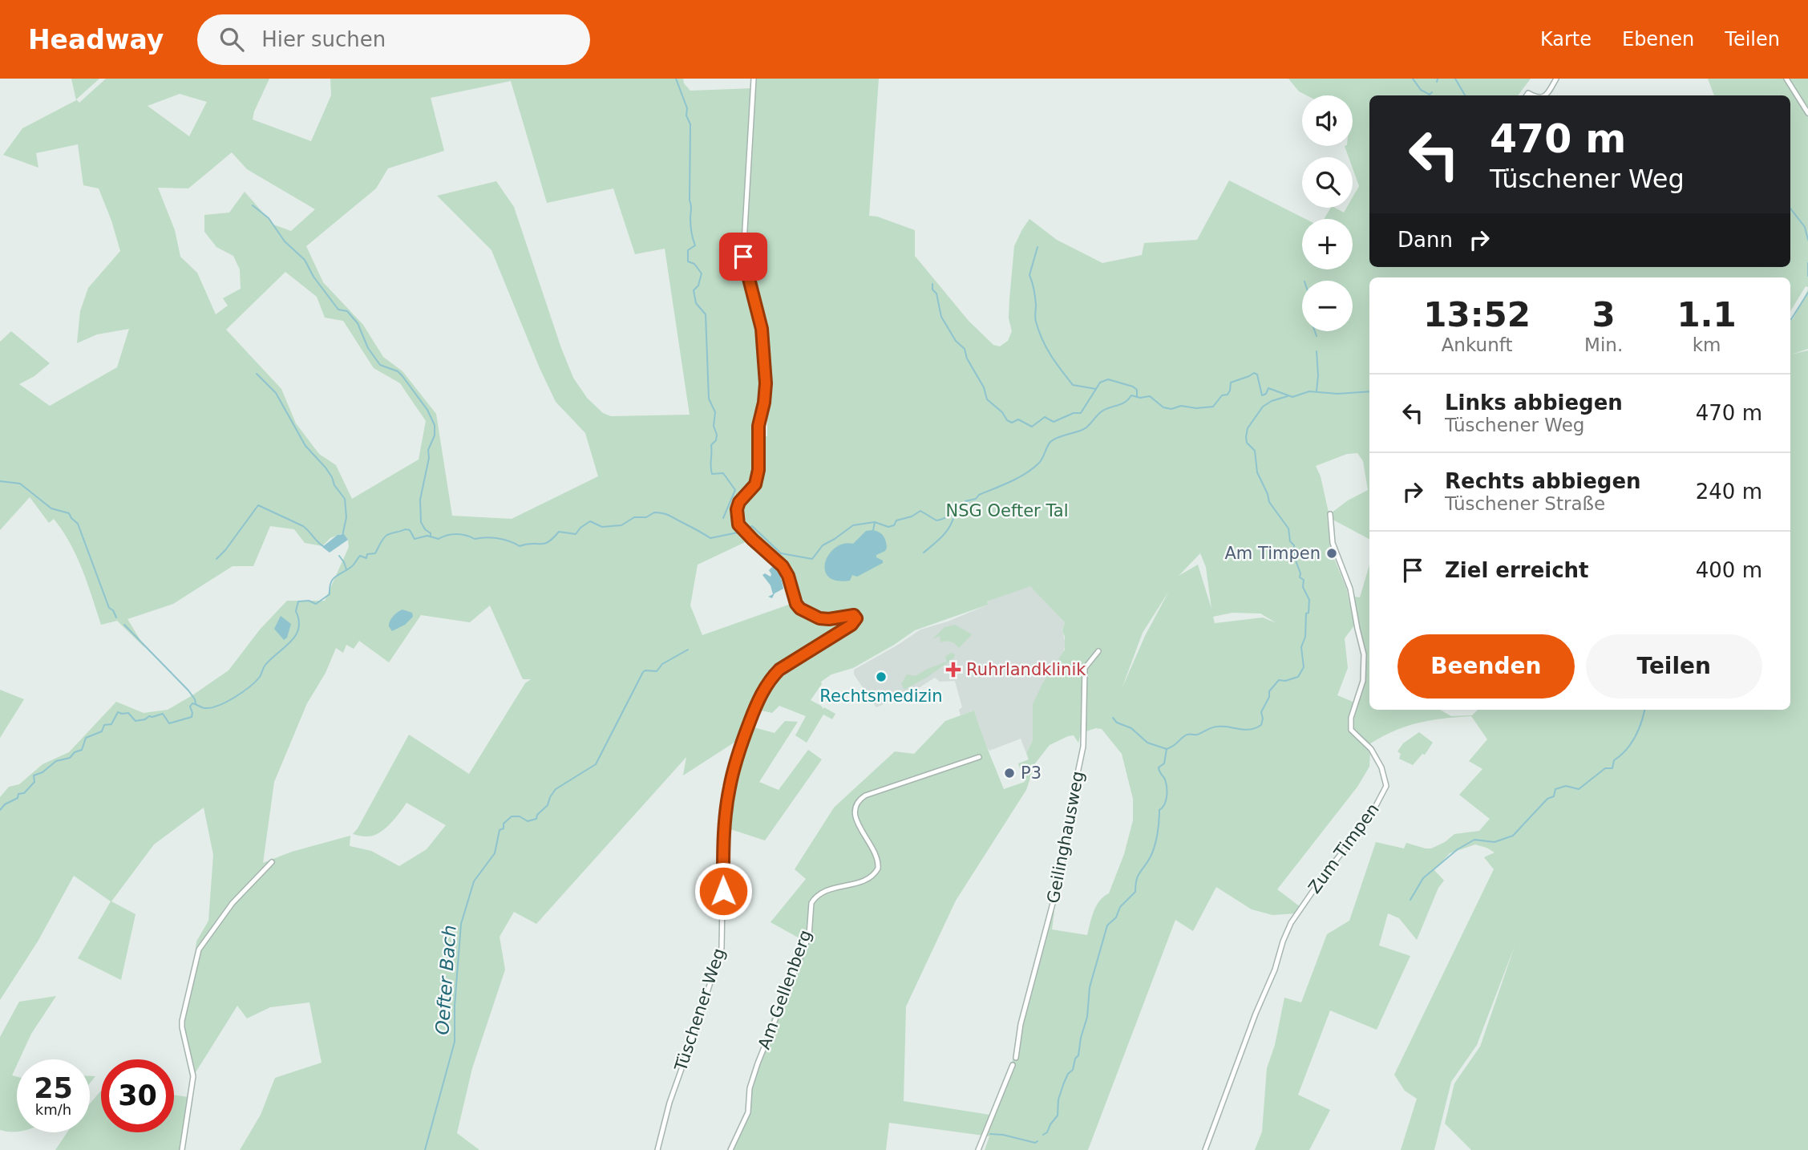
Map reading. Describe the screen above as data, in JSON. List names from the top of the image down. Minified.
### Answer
{"streets":{"street":["Geilinghausweg","Zum Timpen","Am Gellenberg","Tüschener Weg"]},"water":["Oefter Bach"],"parks":["NSG Oefter Tal"],"places":{"other":["Am Timpen","Rechtsmedizin","P3"],"health":["Ruhrlandklinik"]},"page":{"header":"Headway","search":"Hier suchen","nav":["Karte","Ebenen","Teilen"],"map_buttons":["+","−"],"turn":["470 m","Tüschener Weg"],"then":"Dann","eta":["13:52","Ankunft","3","Min.","1.1","km"],"list":[{"name":"Links abbiegen","note":"Tüschener Weg","value":"470 m"},{"name":"Rechts abbiegen","note":"Tüschener Straße","value":"240 m"},{"name":"Ziel erreicht","value":"400 m"}],"buttons":["Beenden","Teilen"],"speed":"25 km/h","limit":"30"}}
